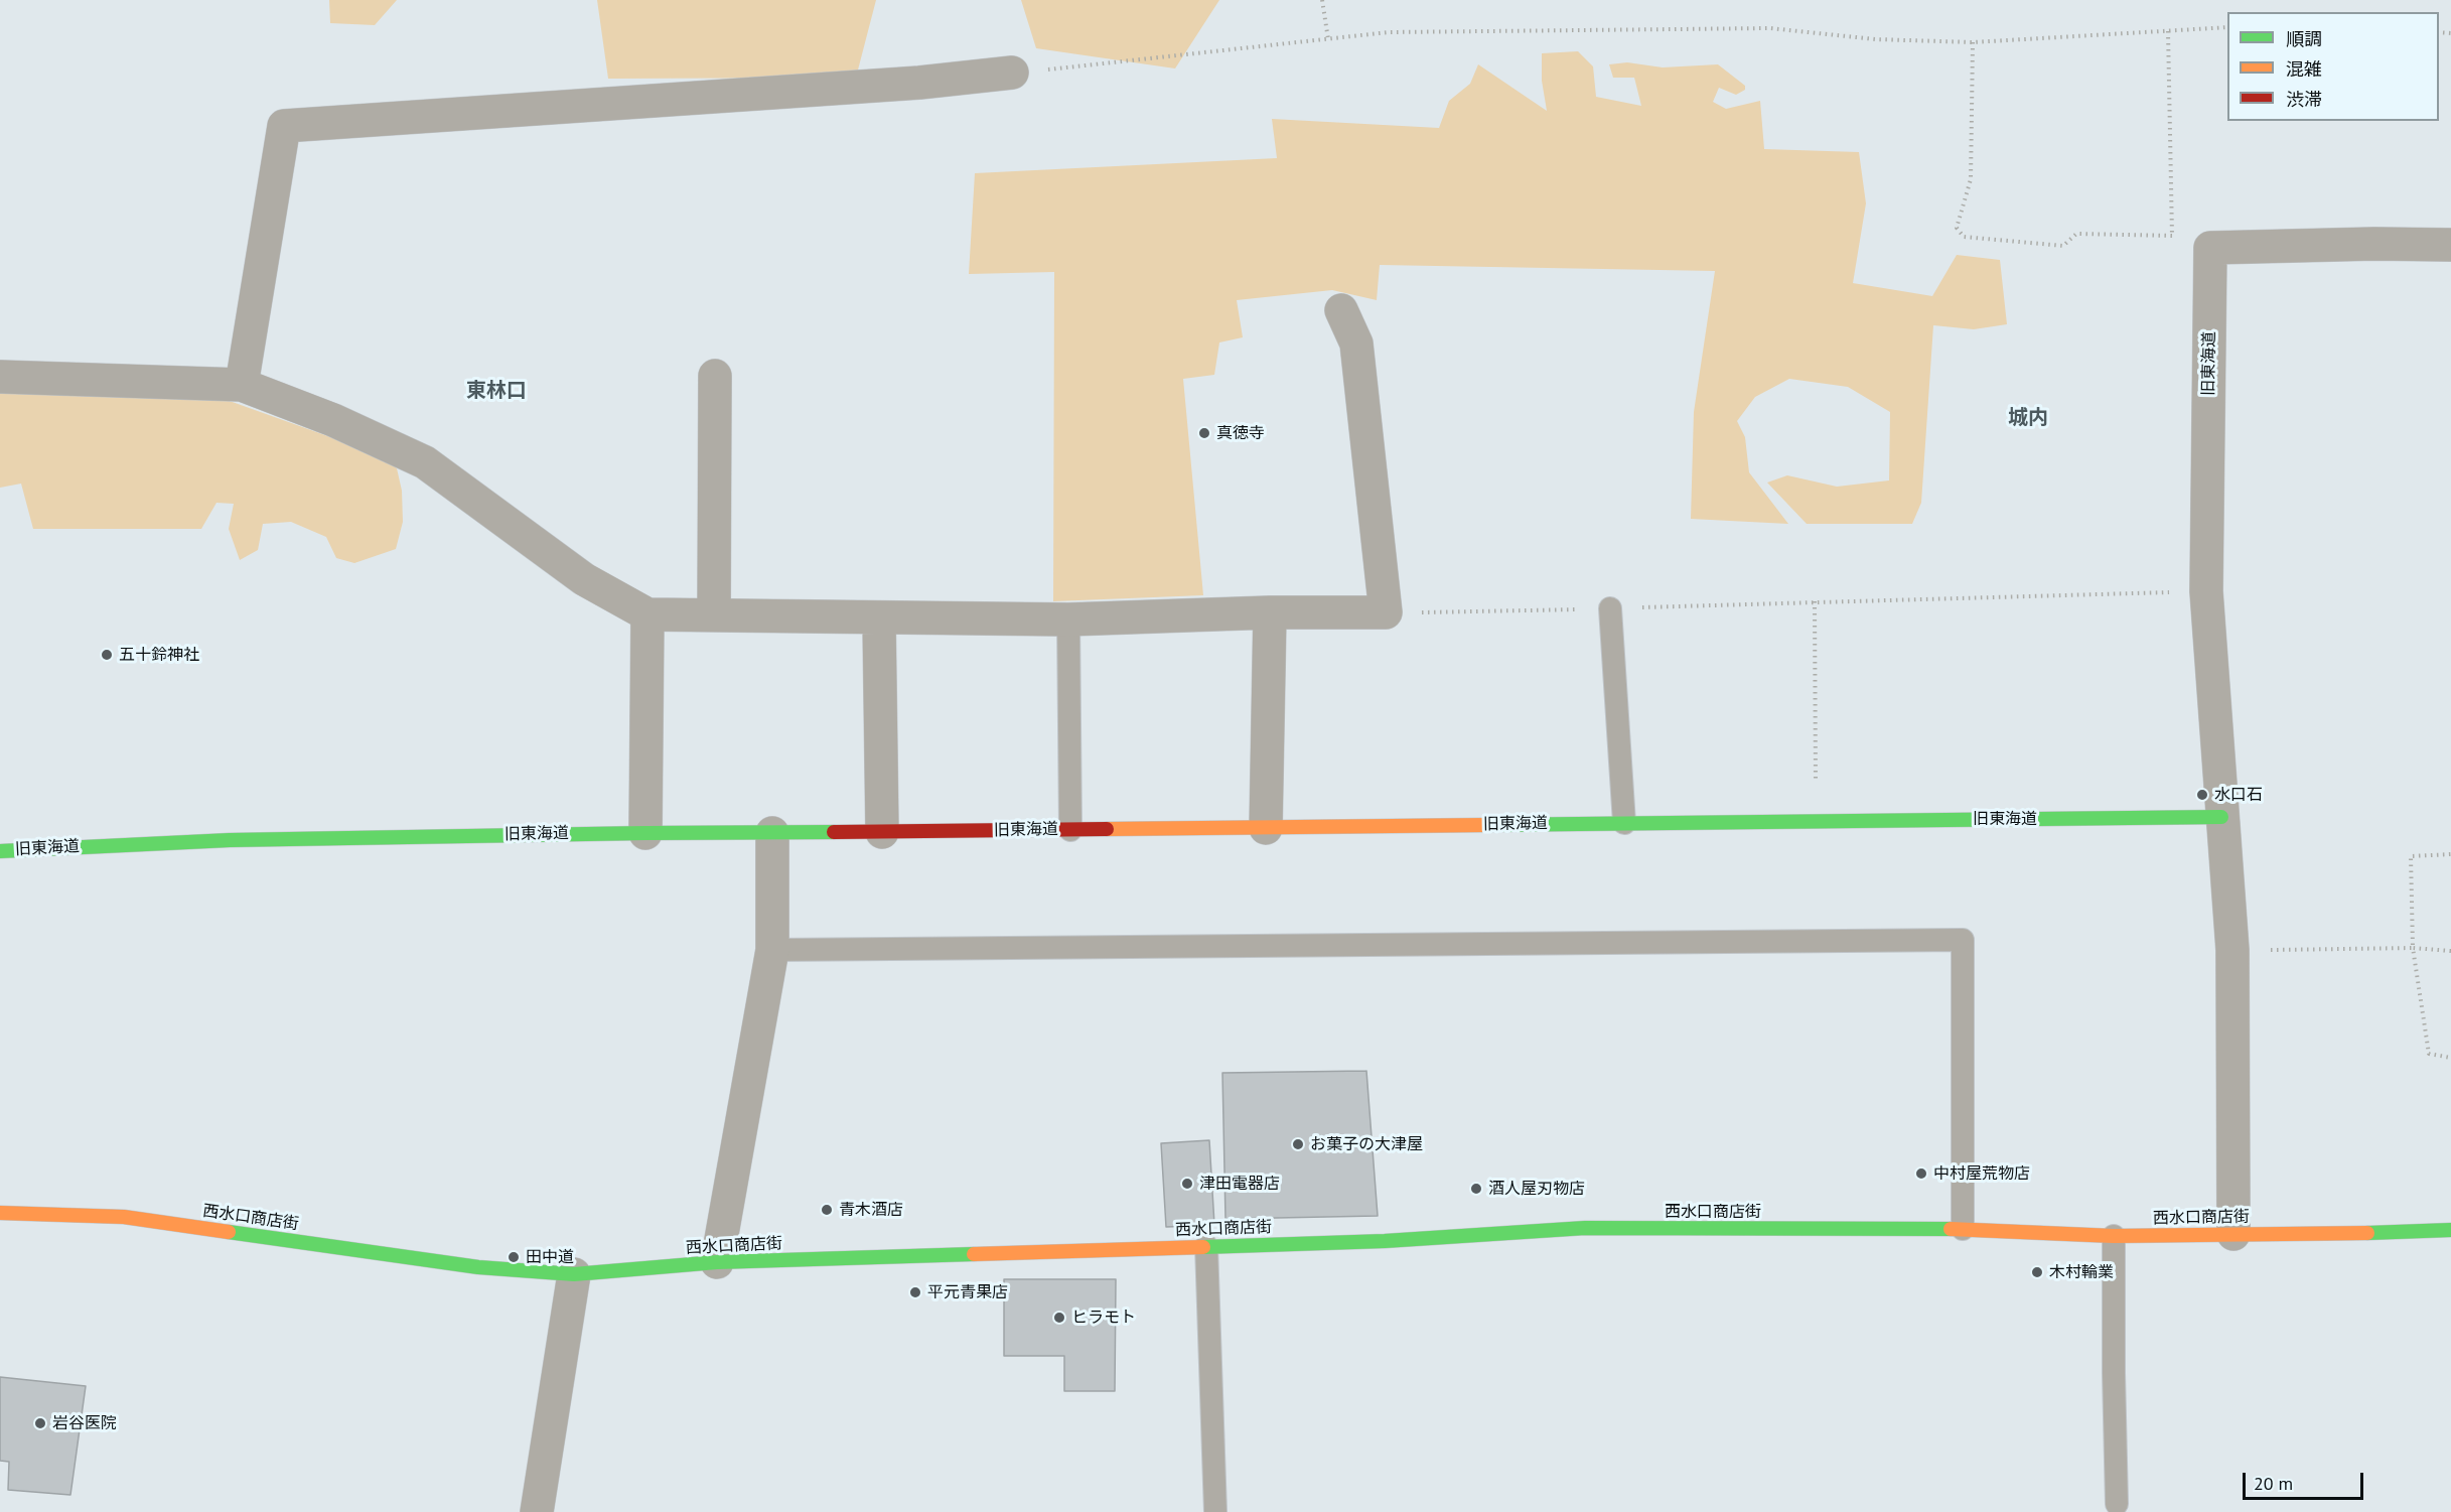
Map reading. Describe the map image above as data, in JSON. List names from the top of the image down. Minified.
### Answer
{"streets":{"street":["旧東海道","西水口商店街"]},"districts":["東林口","城内"],"places":["真徳寺","五十鈴神社","水口石","お菓子の大津屋","中村屋荒物店","津田電器店","酒人屋刃物店","青木酒店","田中道","木村輪業","平元青果店","ヒラモト","岩谷医院"],"legend":["順調","混雑","渋滞"],"scale_bar":"20 m"}
